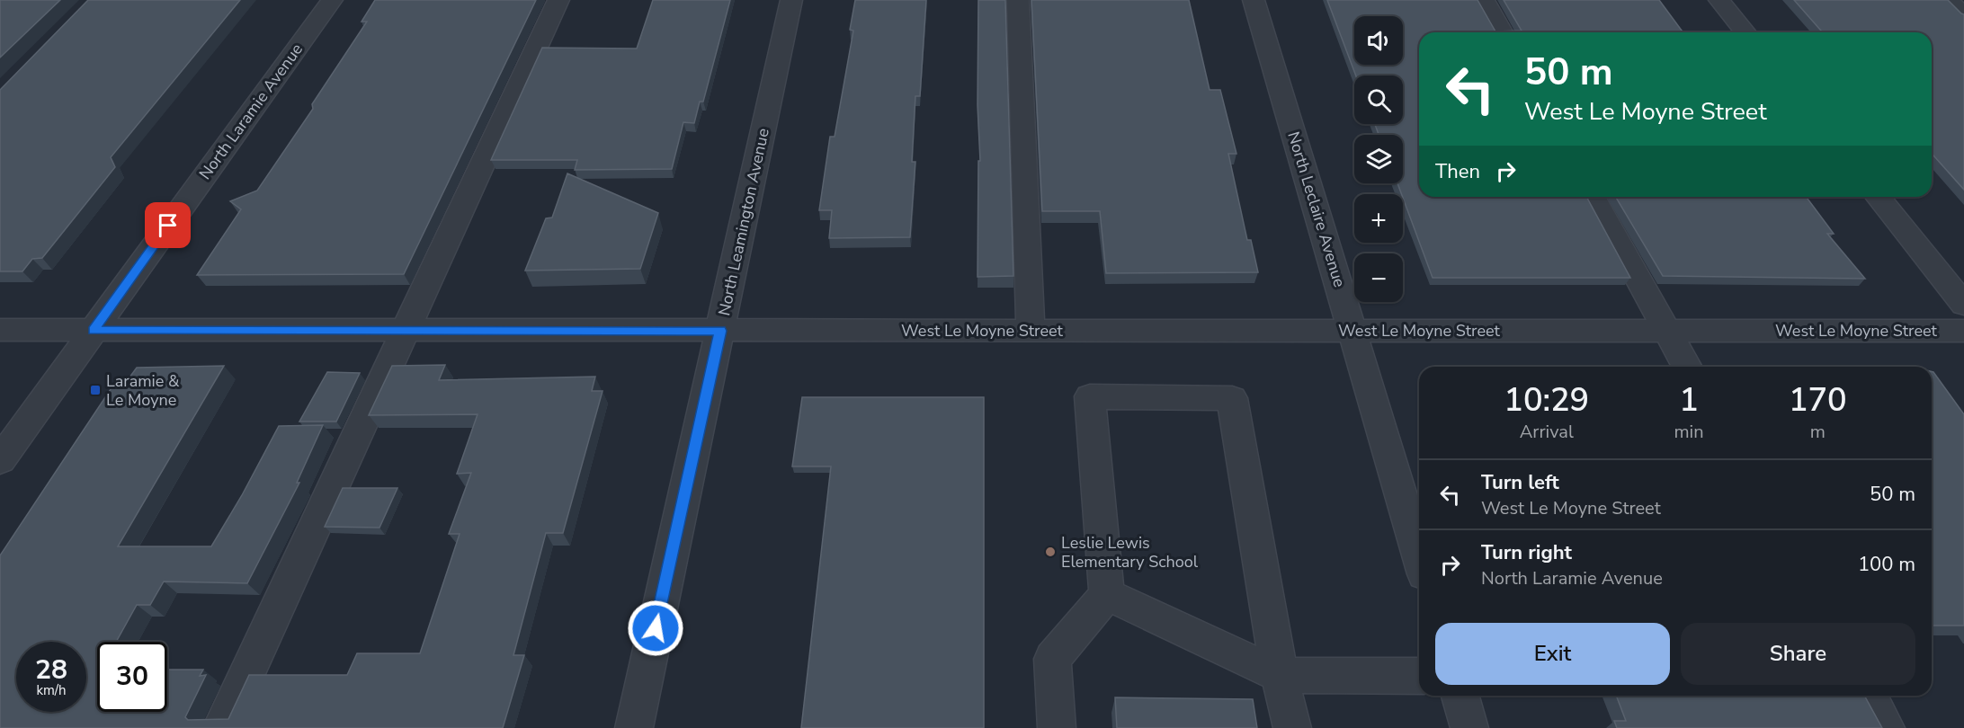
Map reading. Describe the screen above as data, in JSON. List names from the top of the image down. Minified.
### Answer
{"streets":{"street":["North Laramie Avenue","North Leclaire Avenue","North Leamington Avenue","West Le Moyne Street"]},"crossings":[["North Laramie Avenue","West Le Moyne Street"],["North Leclaire Avenue","West Le Moyne Street"],["North Leamington Avenue","West Le Moyne Street"]],"places":{"transit":["Laramie & Le Moyne"],"other":["Leslie Lewis Elementary School"]},"page":{"map_buttons":["+","−"],"turn":["50 m","West Le Moyne Street"],"then":"Then","eta":["10:29","Arrival","1","min","170","m"],"list":[{"name":"Turn left","note":"West Le Moyne Street","value":"50 m"},{"name":"Turn right","note":"North Laramie Avenue","value":"100 m"}],"buttons":["Exit","Share"],"speed":"28 km/h","limit":"30"}}
